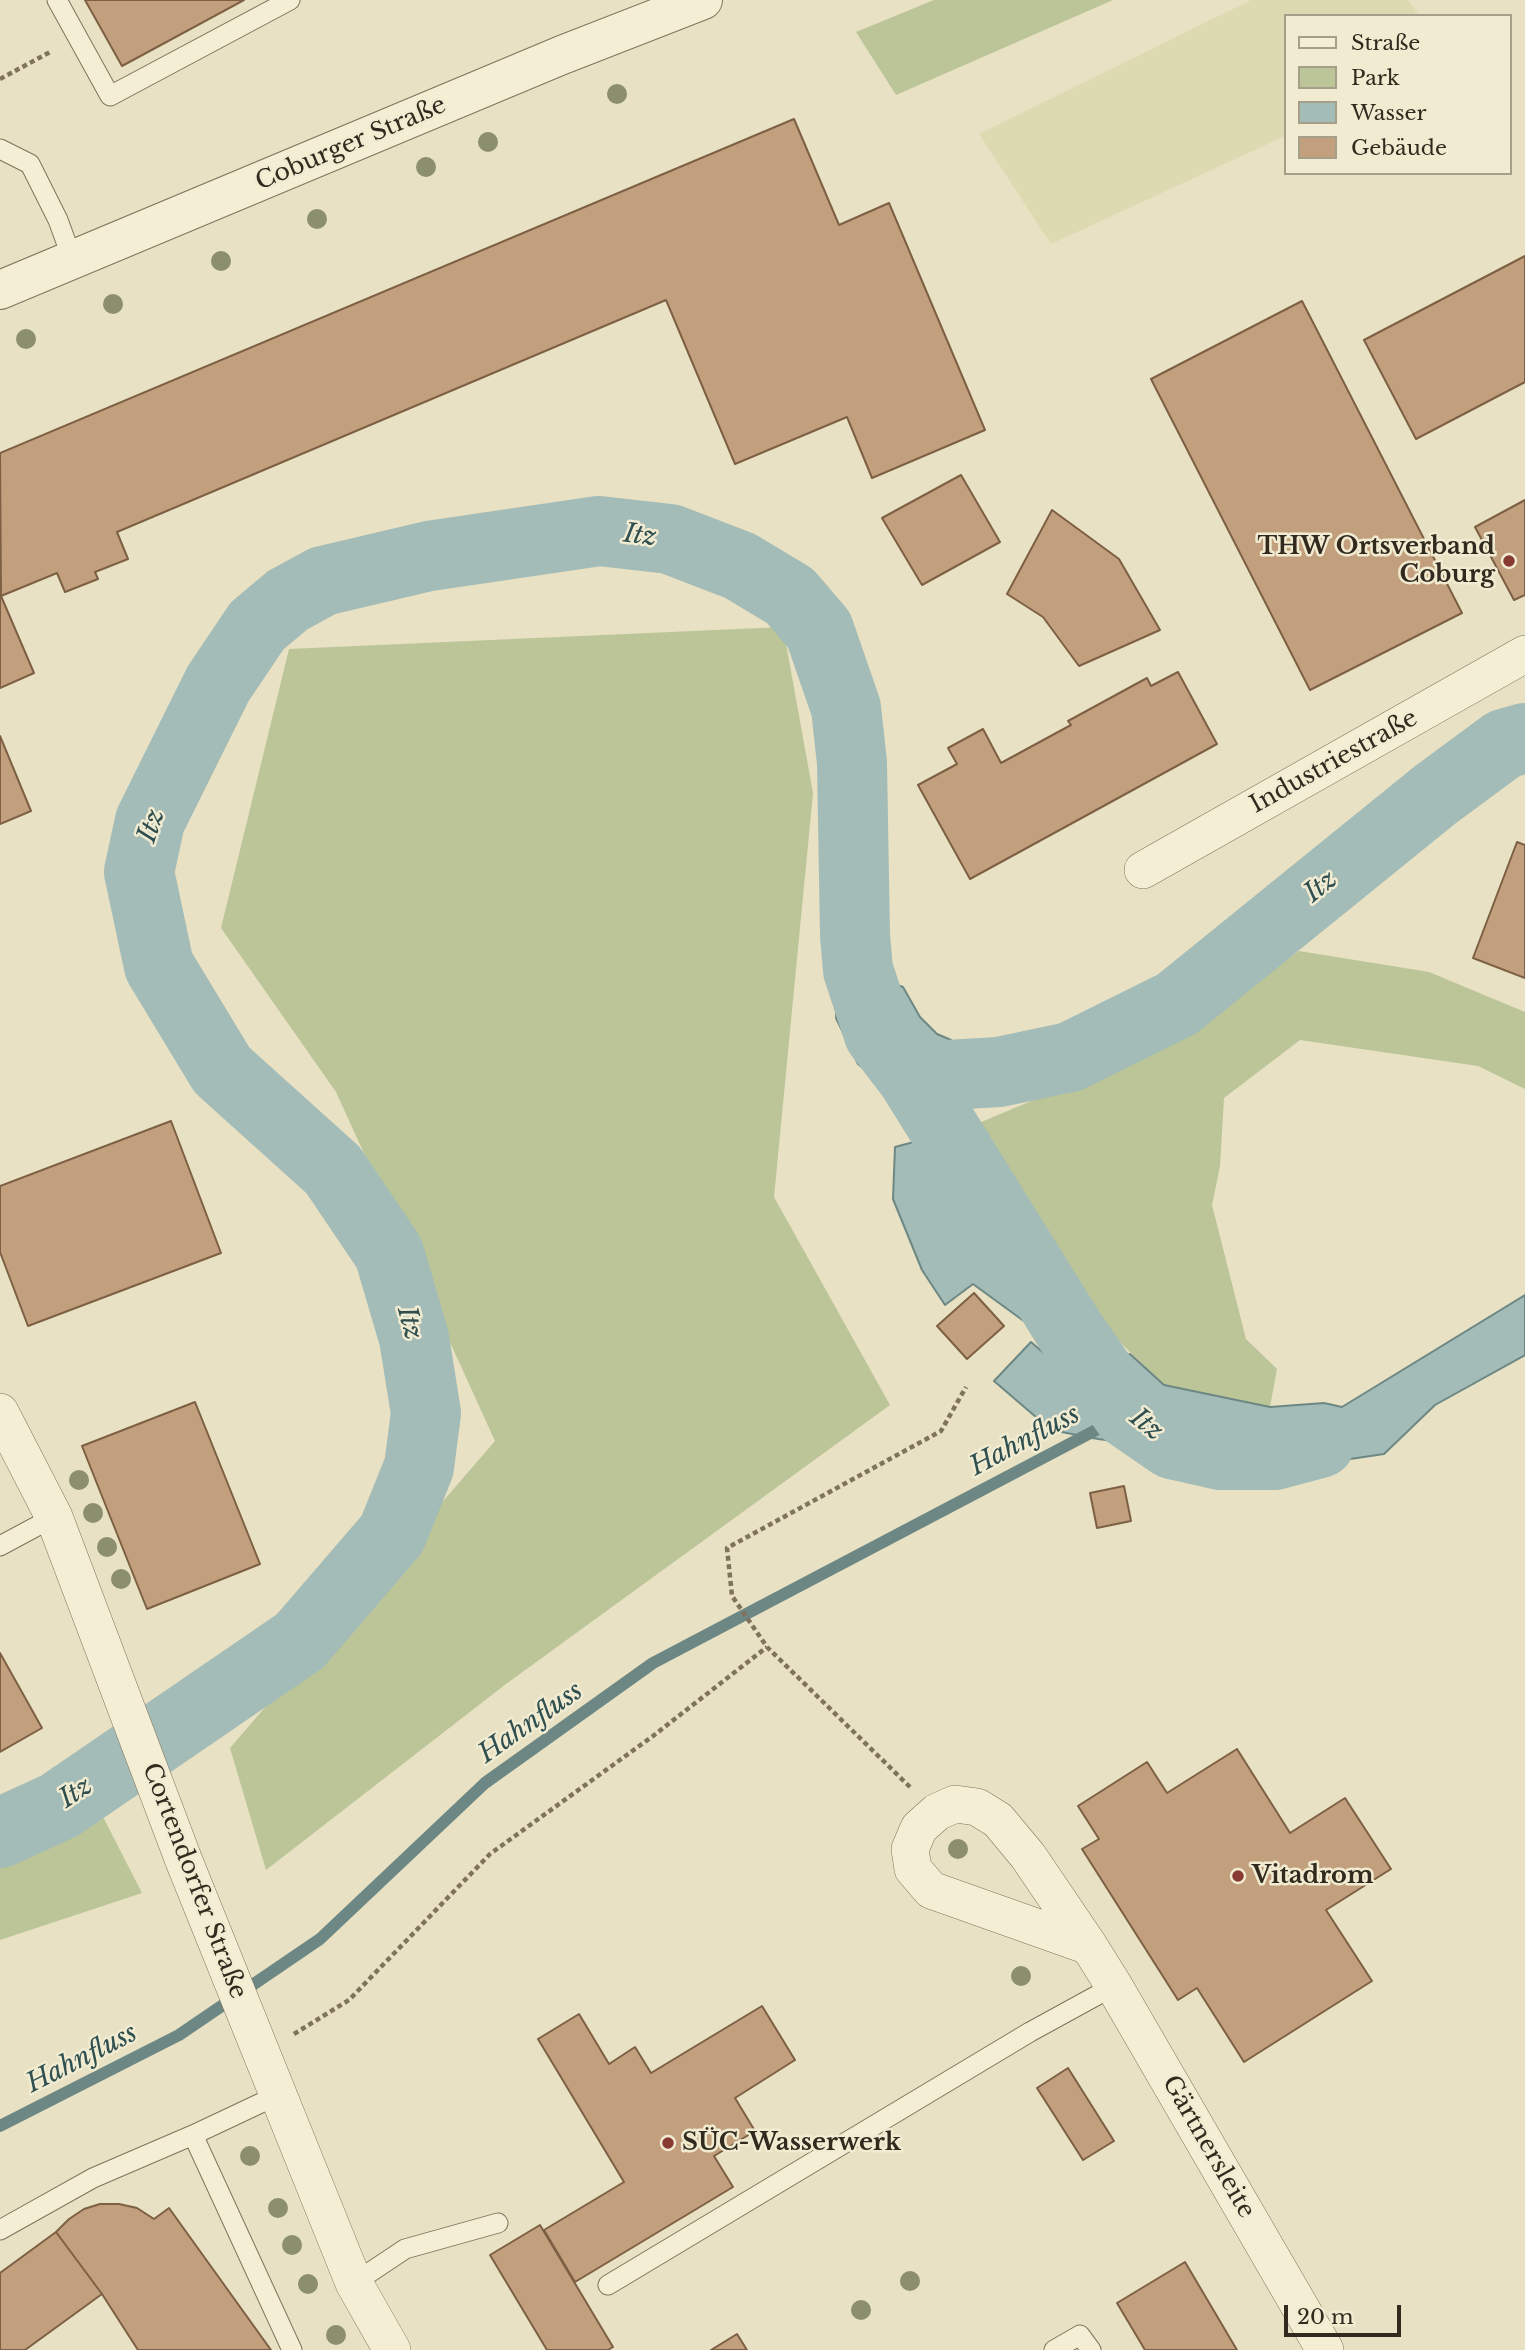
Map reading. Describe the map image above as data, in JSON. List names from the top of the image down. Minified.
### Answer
{"streets":{"street":["Coburger Straße","Industriestraße","Cortendorfer Straße","Gärtnersleite"]},"water":["Itz","Hahnfluss"],"places":["THW Ortsverband Coburg","Vitadrom","SÜC-Wasserwerk"],"legend":["Straße","Park","Wasser","Gebäude"],"scale_bar":"20 m"}
